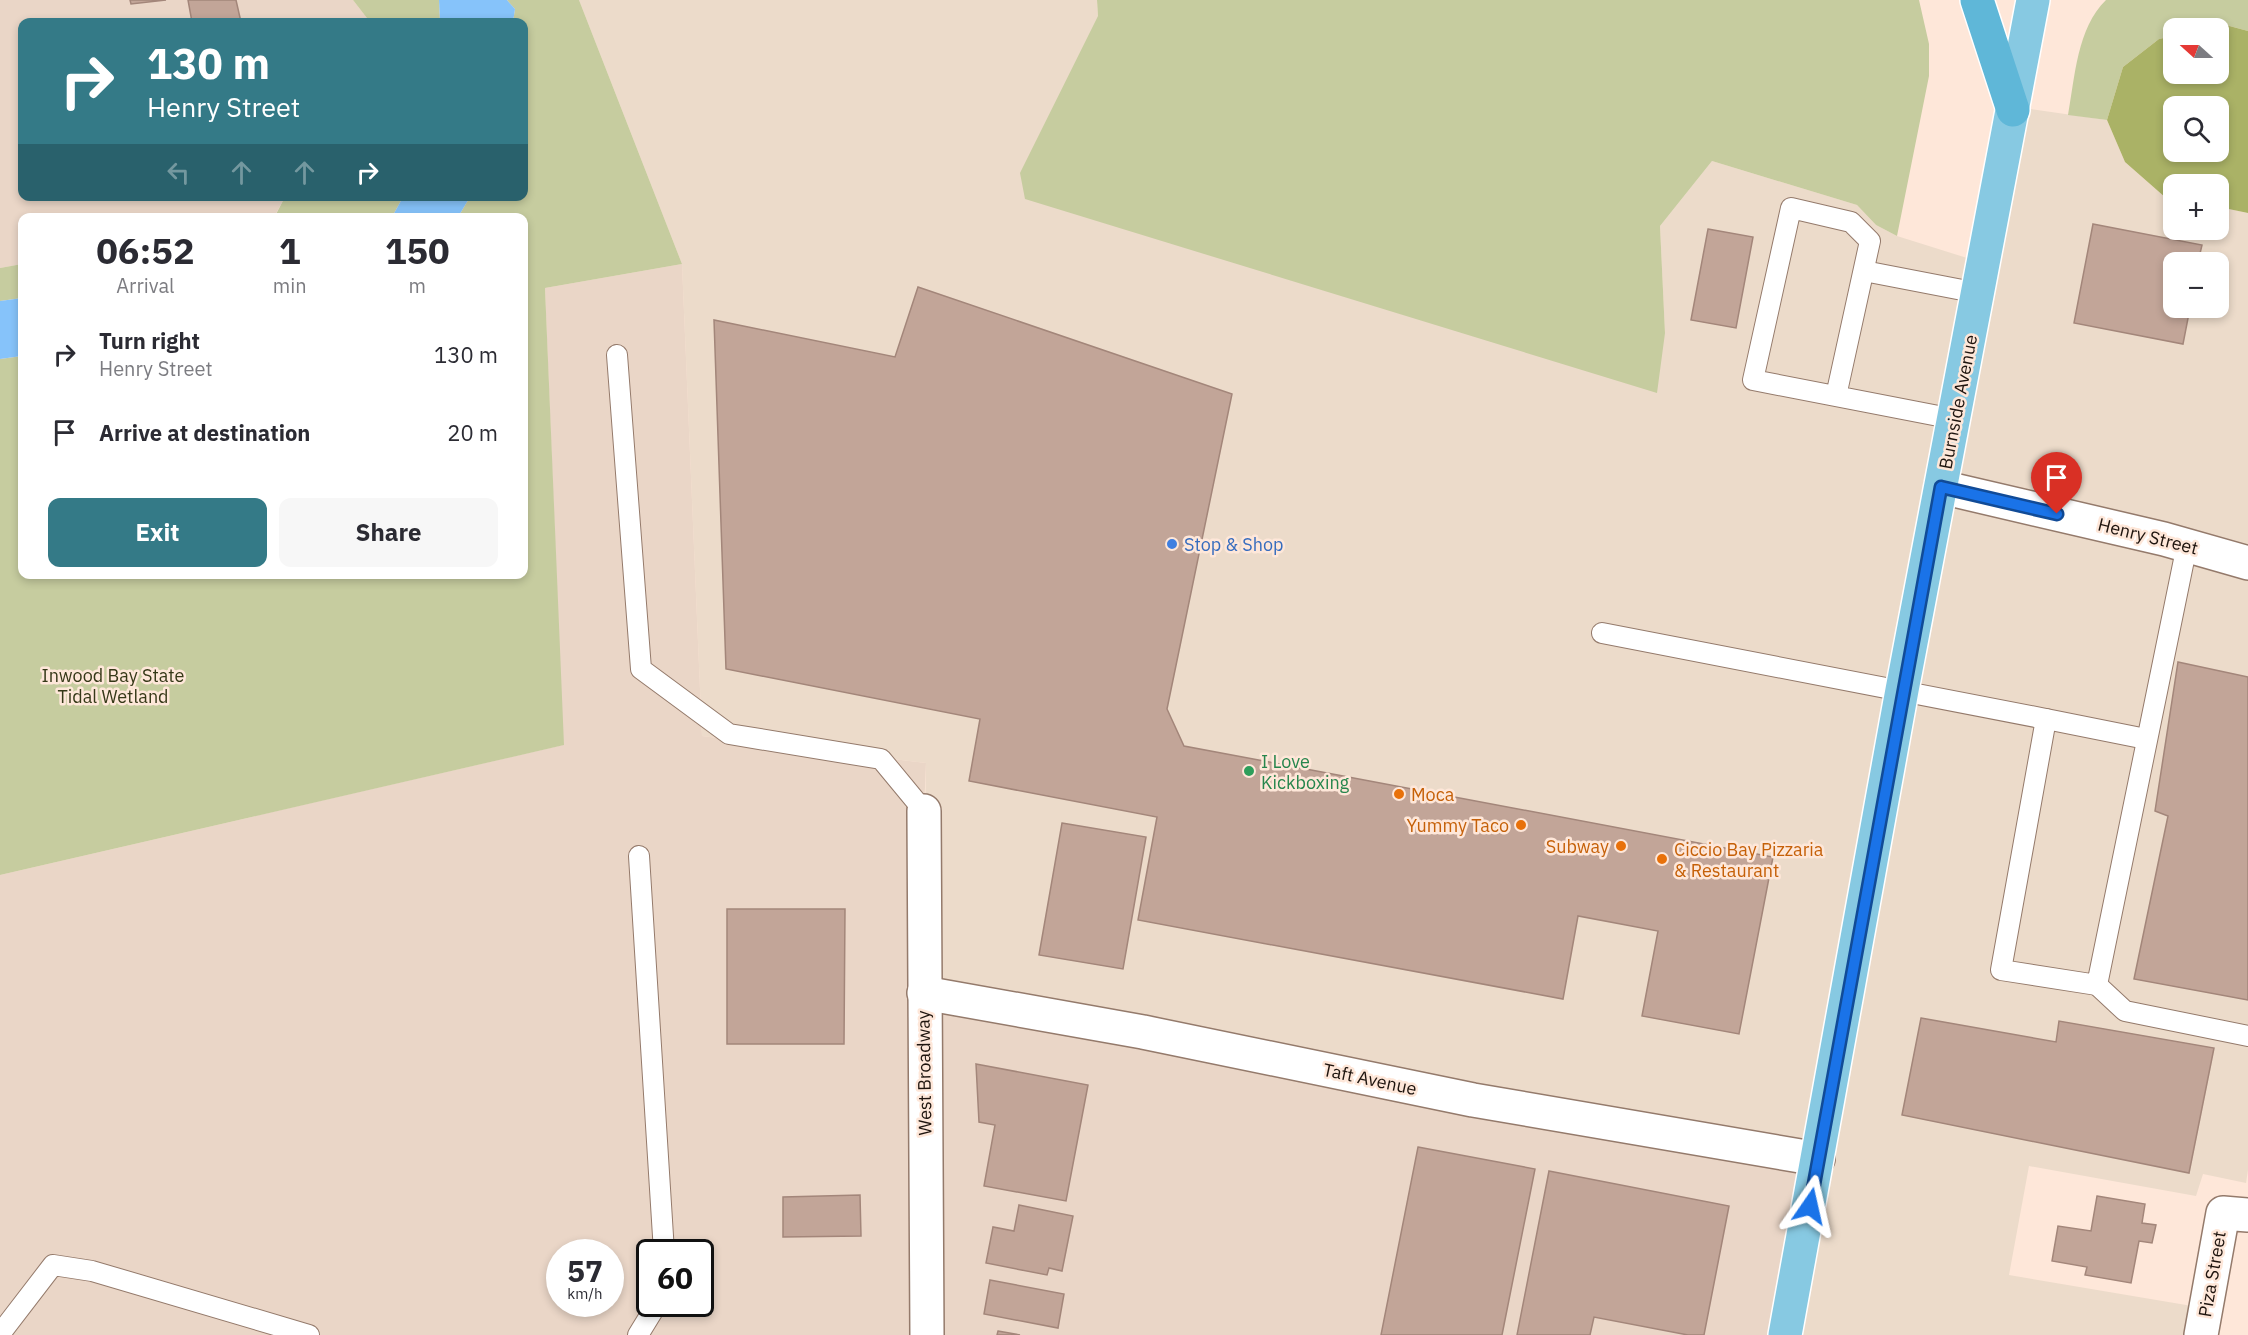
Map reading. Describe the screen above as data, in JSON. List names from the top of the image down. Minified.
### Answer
{"streets":{"main road":["Burnside Avenue"],"street":["Henry Street","West Broadway","Taft Avenue","Piza Street"]},"crossings":[["Burnside Avenue","Henry Street"],["Burnside Avenue","Taft Avenue"],["West Broadway","Taft Avenue"]],"parks":["Inwood Bay State Tidal Wetland"],"places":["Stop & Shop","I Love Kickboxing","Moca","Yummy Taco","Subway","Ciccio Bay Pizzaria & Restaurant"],"north":"left","page":{"map_buttons":["+","−"],"turn":["130 m","Henry Street"],"eta":["06:52","Arrival","1","min","150","m"],"list":[{"name":"Turn right","note":"Henry Street","value":"130 m"},{"name":"Arrive at destination","value":"20 m"}],"buttons":["Exit","Share"],"speed":"57 km/h","limit":"60"}}
